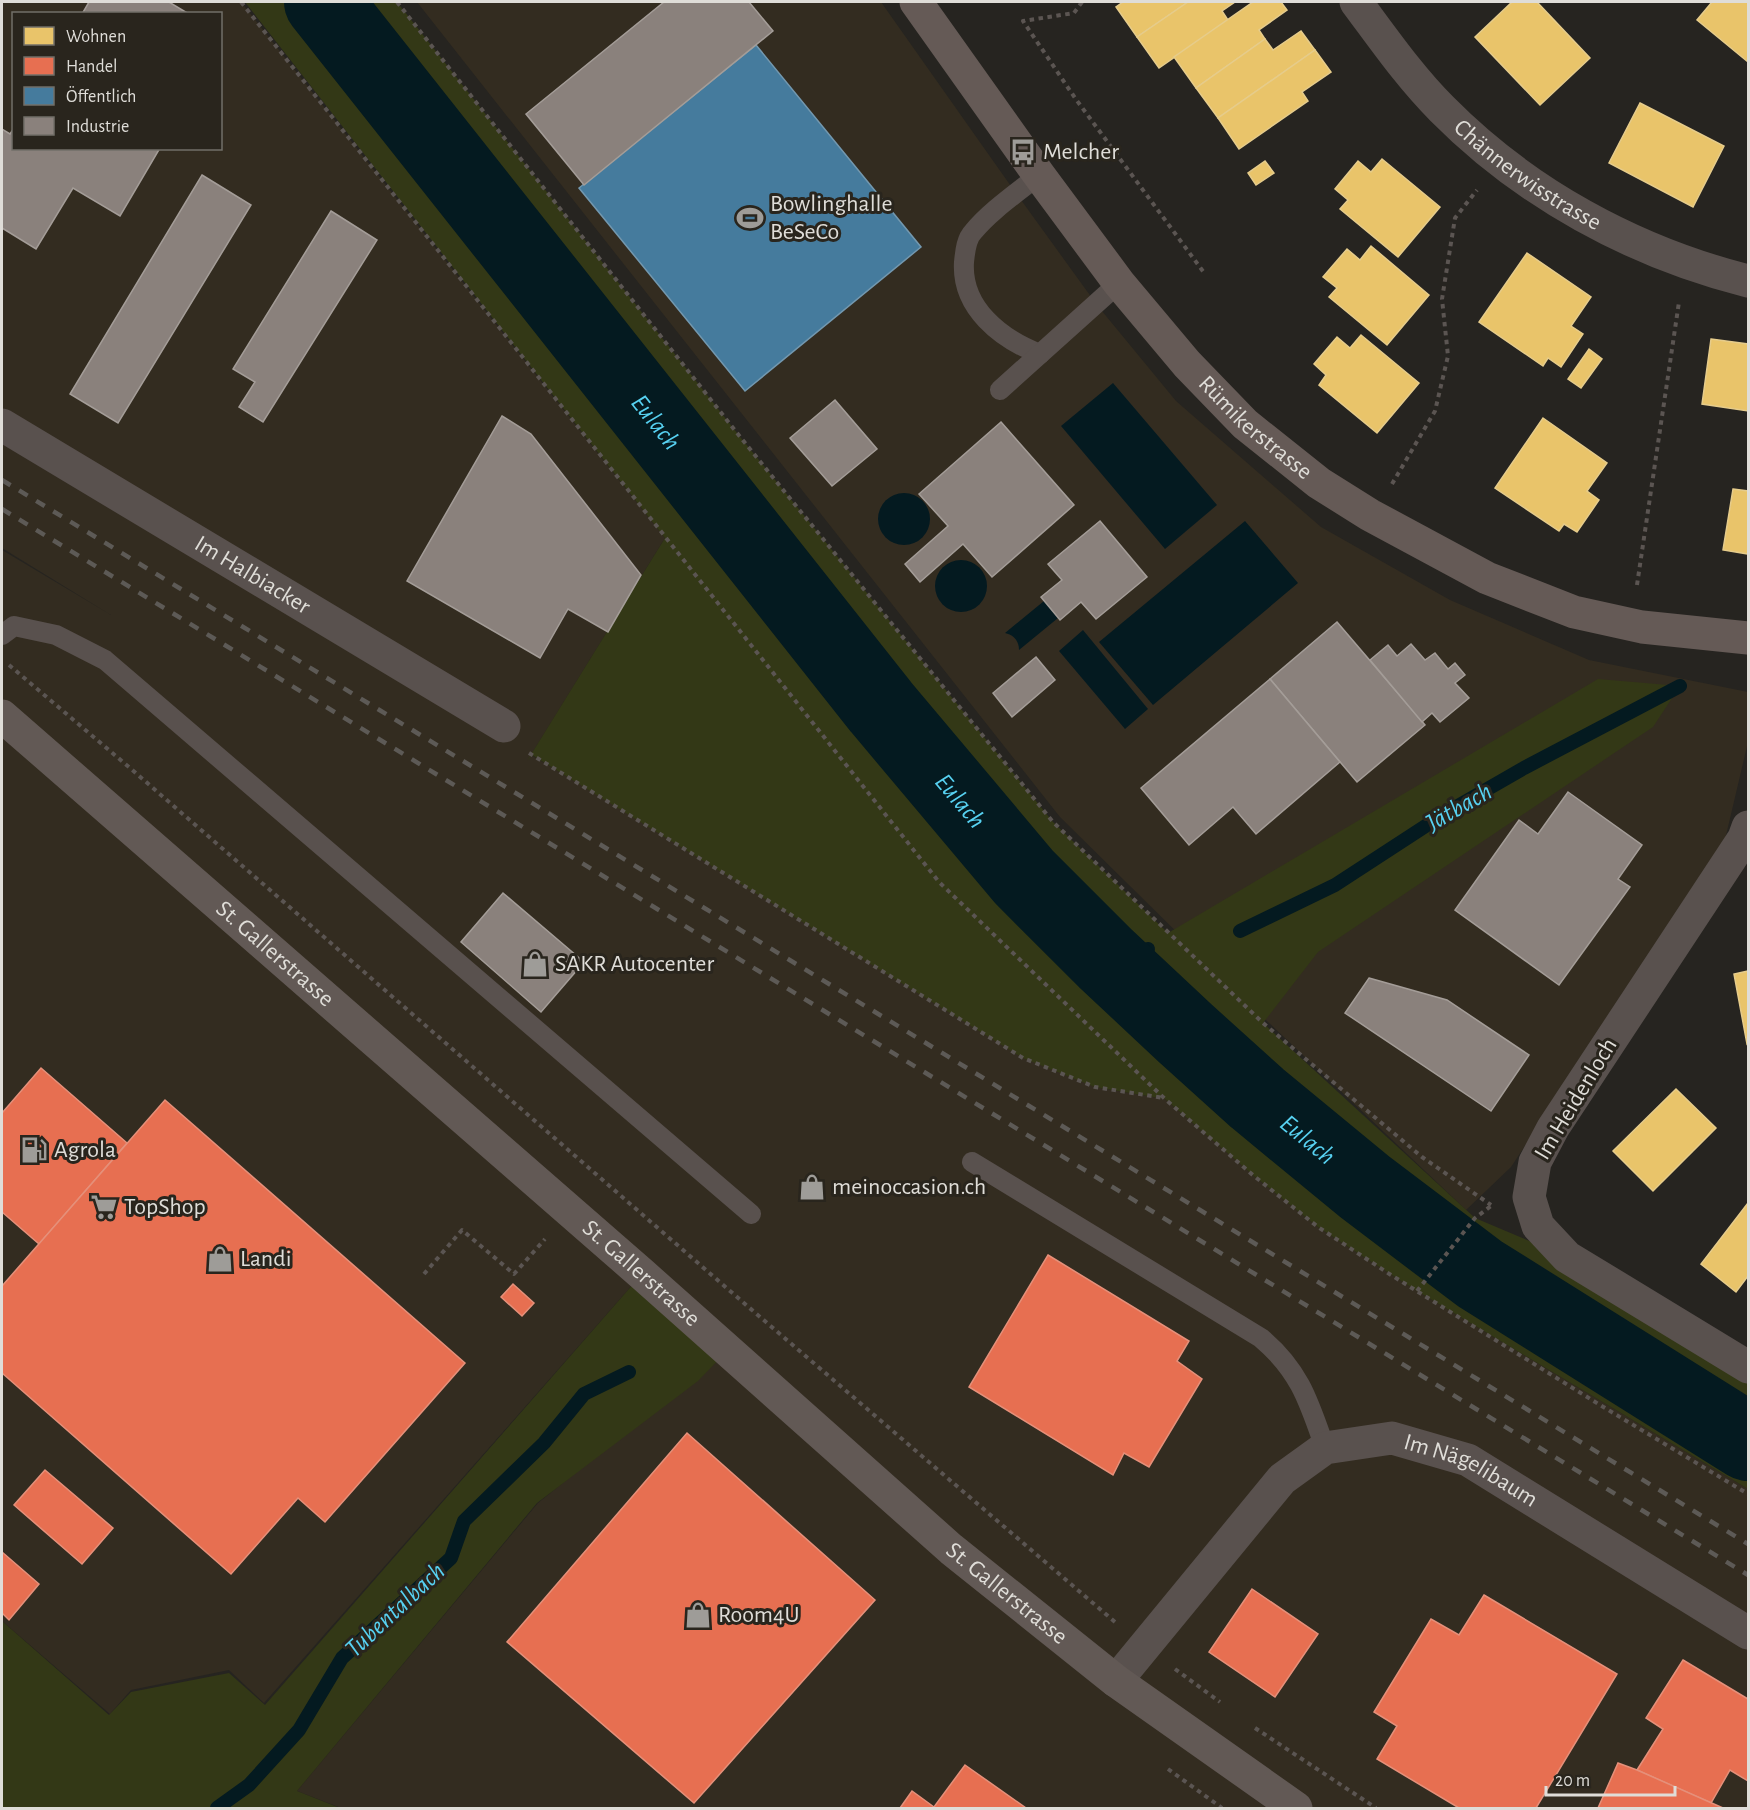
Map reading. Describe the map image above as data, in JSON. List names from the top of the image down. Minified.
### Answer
{"streets":{"main road":["Rümikerstrasse","St. Gallerstrasse"],"street":["Chännerwisstrasse","Im Halbiacker","Im Heidenloch","Im Nägelibaum"]},"crossings":[["St. Gallerstrasse","Im Nägelibaum"]],"water":["Eulach","Jätbach","Tubentalbach"],"places":{"bus stop":["Melcher"],"sports":["Bowlinghalle BeSeCo"],"shop":["SAKR Autocenter","meinoccasion.ch","Landi","Room4U"],"fuel station":["Agrola"],"supermarket":["TopShop"]},"legend":["Wohnen","Handel","Öffentlich","Industrie"],"scale_bar":"20 m"}
